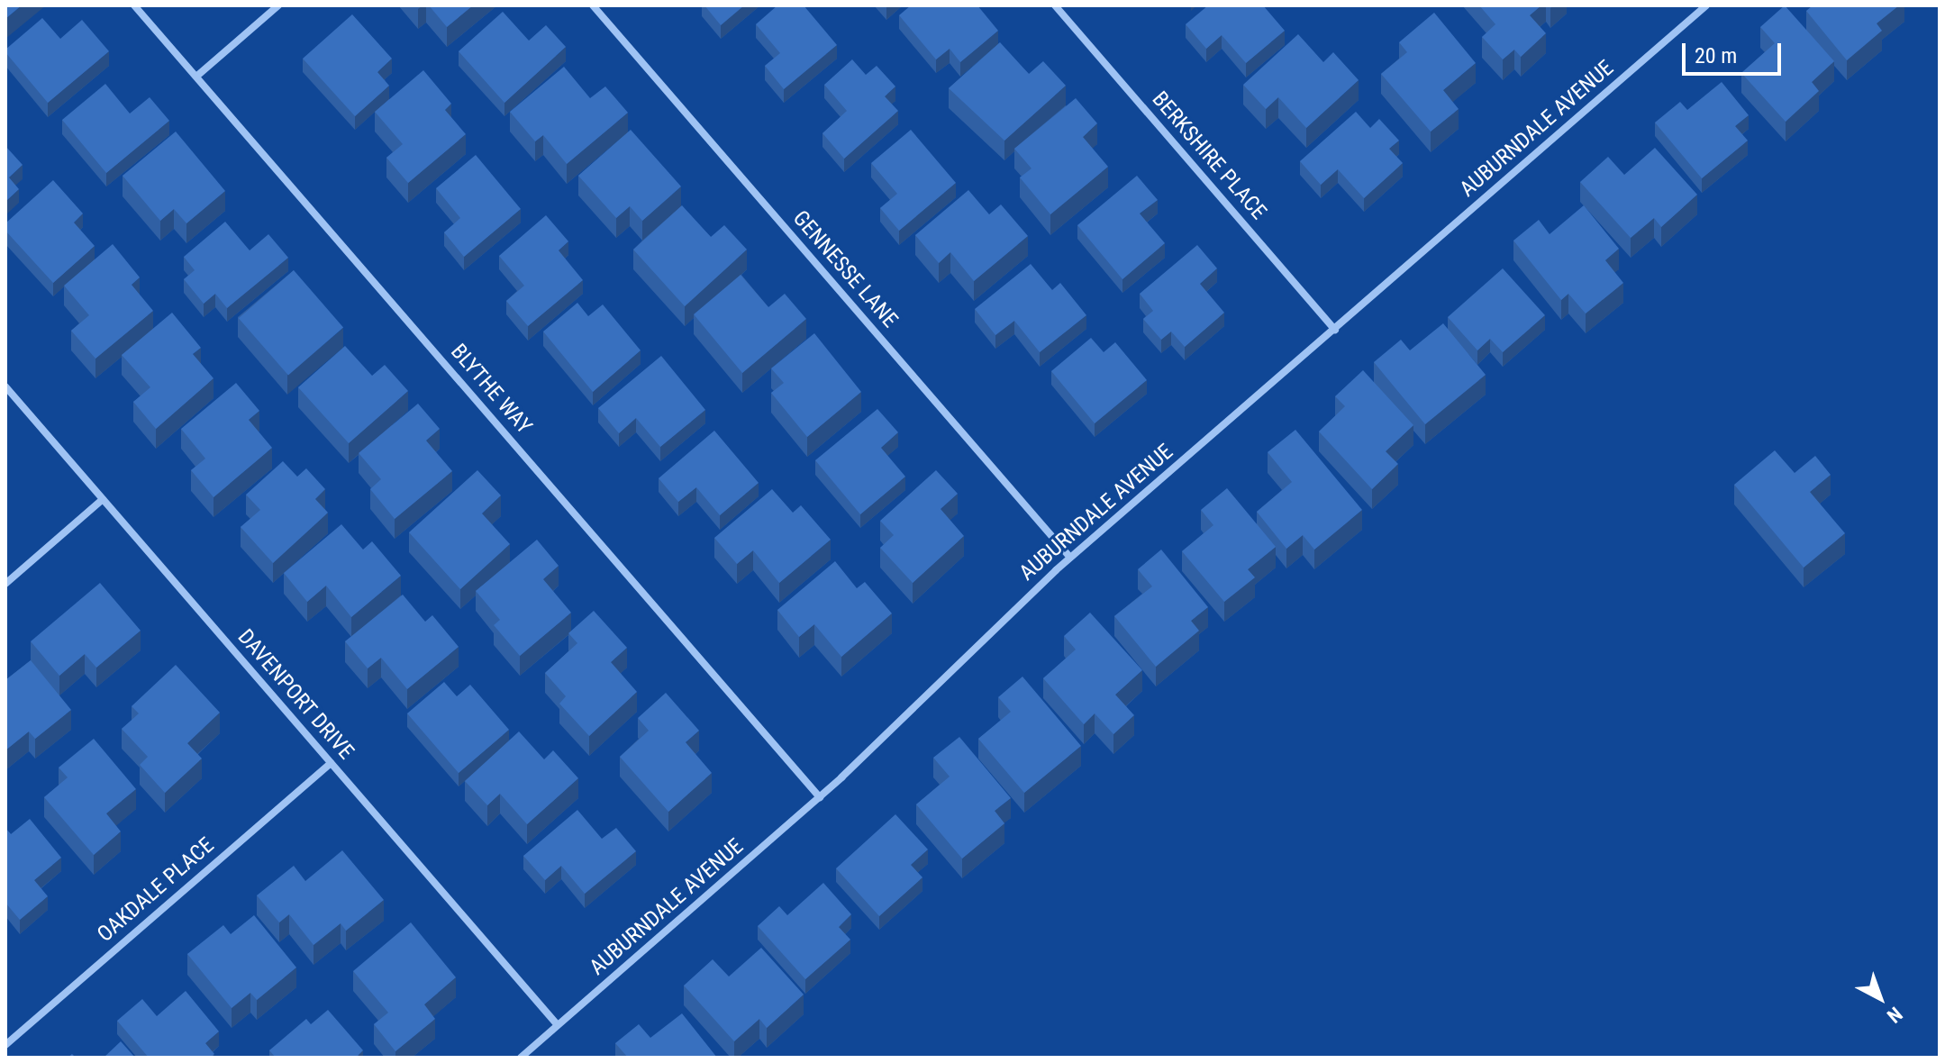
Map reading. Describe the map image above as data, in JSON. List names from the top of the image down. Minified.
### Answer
{"streets":{"street":["AUBURNDALE AVENUE","BERKSHIRE PLACE","GENNESSE LANE","BLYTHE WAY","DAVENPORT DRIVE","OAKDALE PLACE"]},"crossings":[["AUBURNDALE AVENUE","BERKSHIRE PLACE"],["AUBURNDALE AVENUE","GENNESSE LANE"],["AUBURNDALE AVENUE","BLYTHE WAY"],["AUBURNDALE AVENUE","DAVENPORT DRIVE"],["DAVENPORT DRIVE","OAKDALE PLACE"]],"scale_bar":"20 m","north":"bottom right"}
